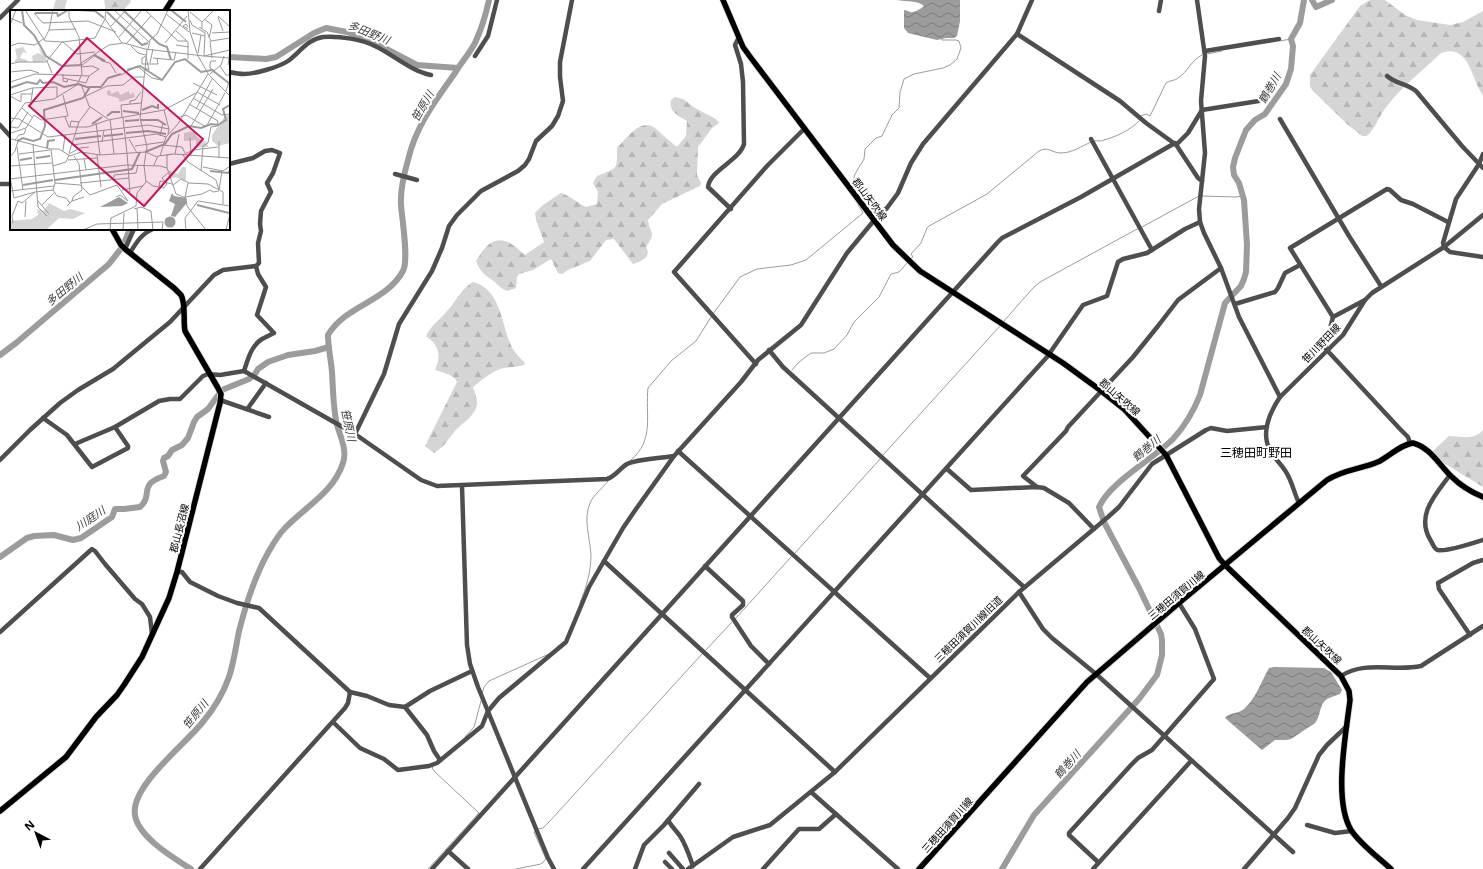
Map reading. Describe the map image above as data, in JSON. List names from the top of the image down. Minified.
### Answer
{"streets":{"main road":["郡山矢吹線","郡山長沼線","三穂田須賀川線"],"street":["笹川野田線","三穂田須賀川線旧道"]},"crossings":[["郡山矢吹線","三穂田須賀川線"],["郡山矢吹線","三穂田須賀川線旧道"],["笹川野田線","三穂田須賀川線"],["笹川野田線","三穂田須賀川線旧道"]],"districts":["三穂田町野田"],"water":["多田野川","鶴巻川","笹原川","川庭川"],"north":"top left"}
